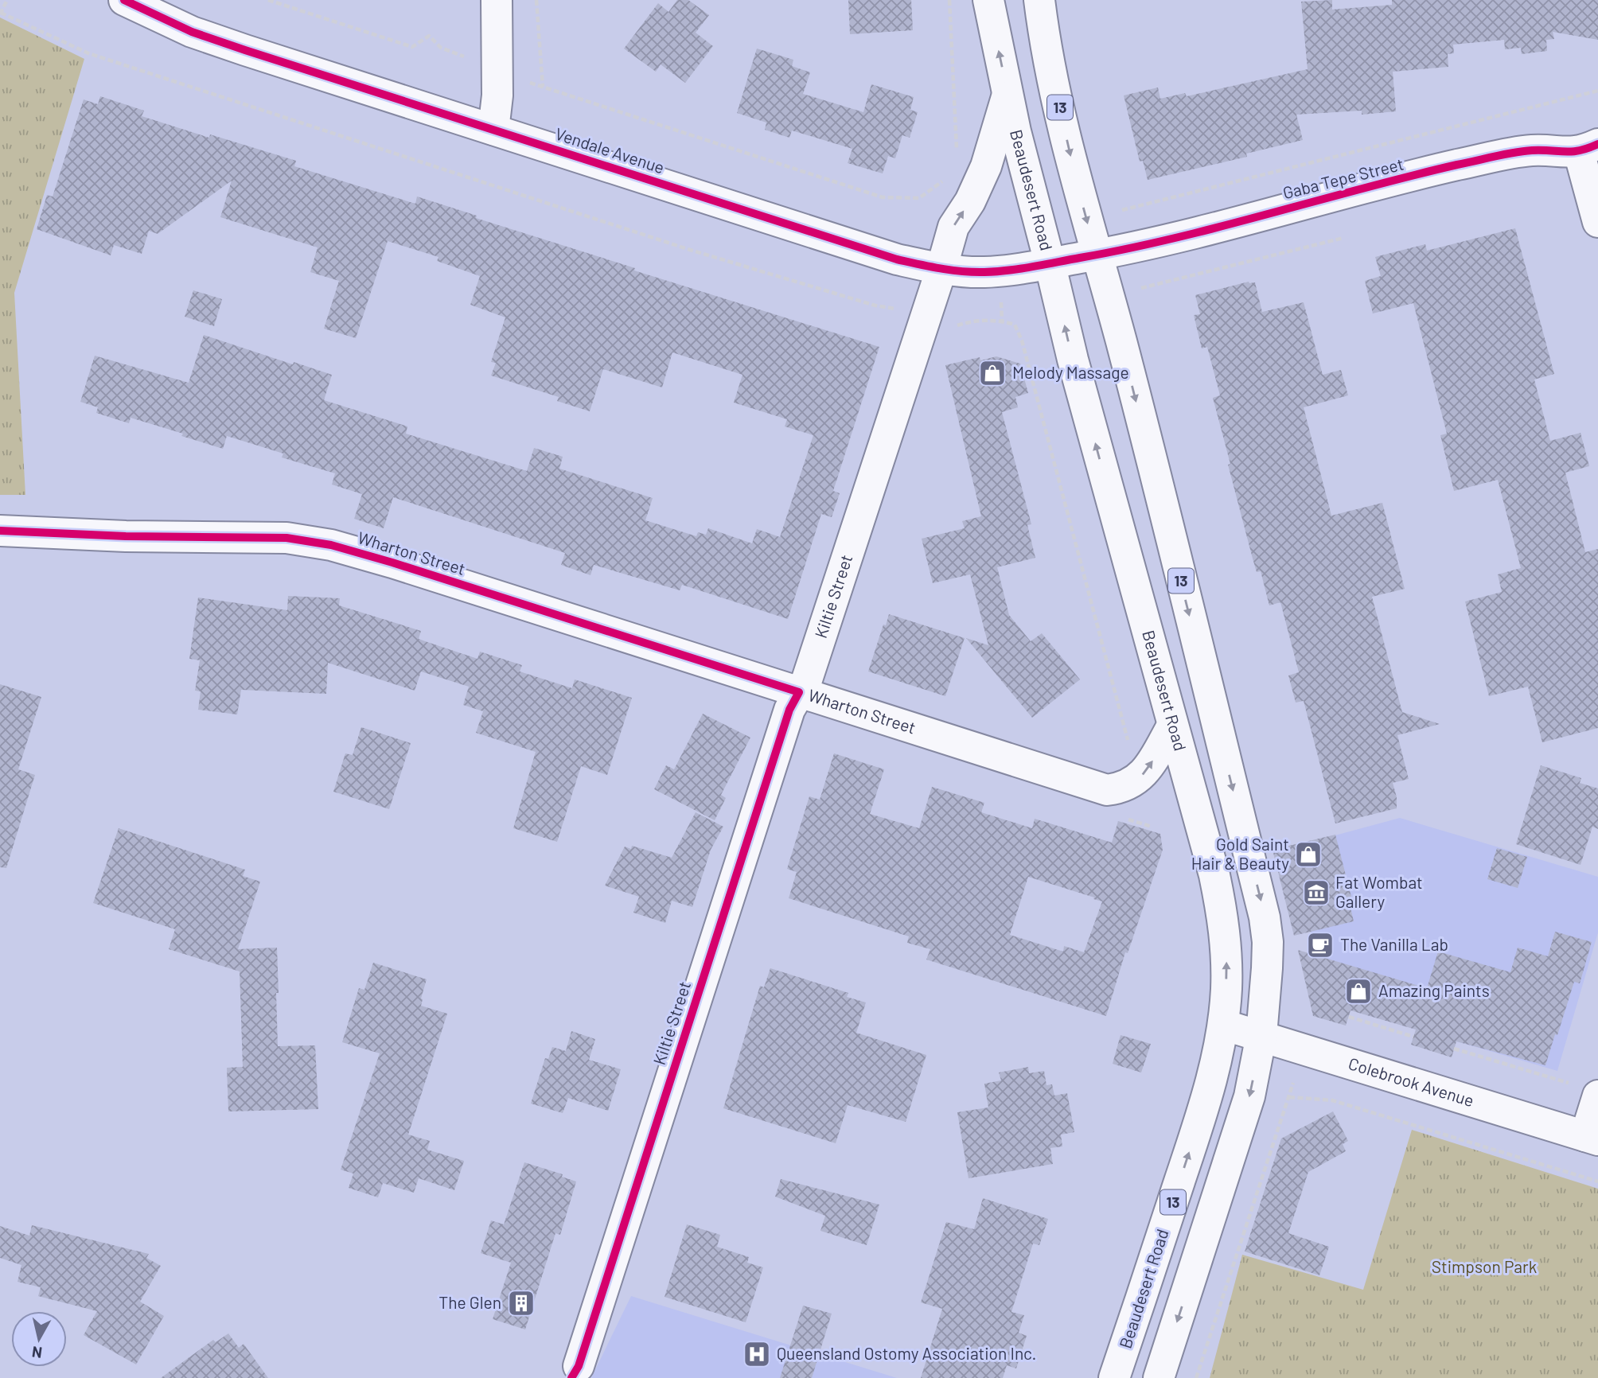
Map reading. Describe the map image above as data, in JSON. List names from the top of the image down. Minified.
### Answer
{"streets":{"main road":["13","Vendale Avenue","Gaba Tepe Street","Beaudesert Road","Wharton Street","Kiltie Street","Colebrook Avenue"]},"crossings":[["13","Vendale Avenue"],["13","Gaba Tepe Street"],["13","Colebrook Avenue"],["Vendale Avenue","Gaba Tepe Street"],["Vendale Avenue","Beaudesert Road"],["Vendale Avenue","Kiltie Street"],["Beaudesert Road","Wharton Street"],["Beaudesert Road","Kiltie Street"],["Beaudesert Road","Colebrook Avenue"],["Wharton Street","Kiltie Street"]],"parks":["Stimpson Park"],"places":{"shop":["Melody Massage","Gold Saint Hair & Beauty","Amazing Paints"],"museum":["Fat Wombat Gallery"],"cafe":["The Vanilla Lab"],"building":["The Glen"],"hospital":["Queensland Ostomy Association Inc."]},"north":"bottom"}
